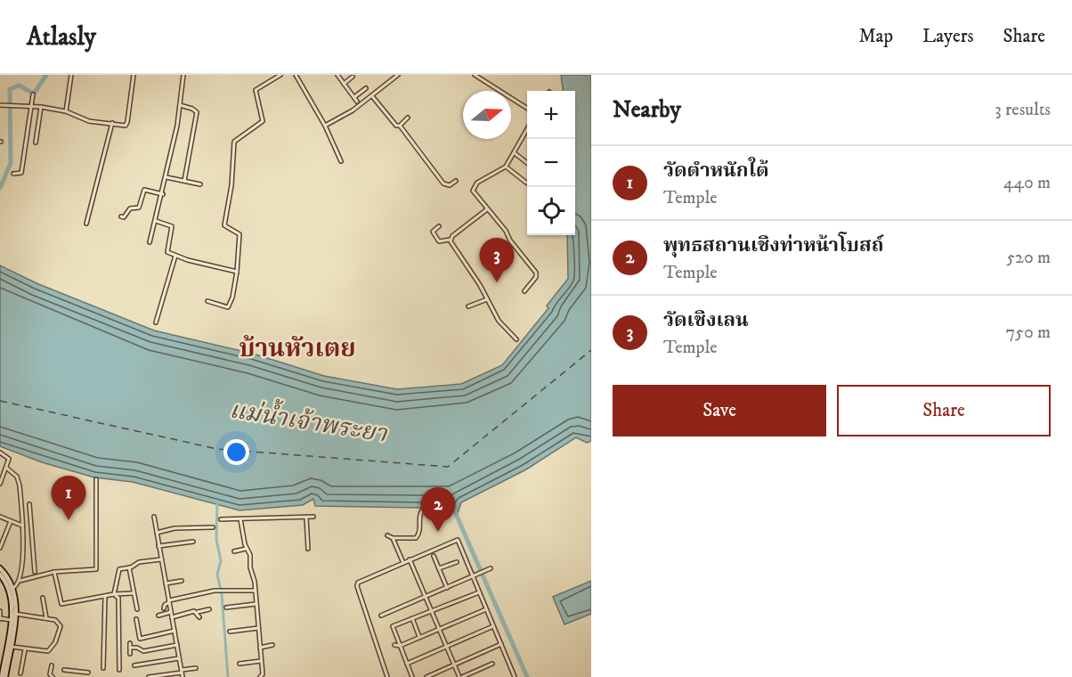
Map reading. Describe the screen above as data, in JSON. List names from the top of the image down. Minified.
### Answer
{"districts":["บ้านหัวเตย"],"water":["แม่น้ำเจ้าพระยา"],"north":"right","page":{"header":"Atlasly","nav":["Map","Layers","Share"],"heading":["Nearby","3 results"],"map_buttons":["+","−"],"list":[{"mark":"1","name":"วัดตำหนักใต้","note":"Temple","value":"440 m"},{"mark":"2","name":"พุทธสถานเชิงท่าหน้าโบสถ์","note":"Temple","value":"520 m"},{"mark":"3","name":"วัดเชิงเลน","note":"Temple","value":"750 m"}],"pins":["3","1","2"],"buttons":["Save","Share"]}}
